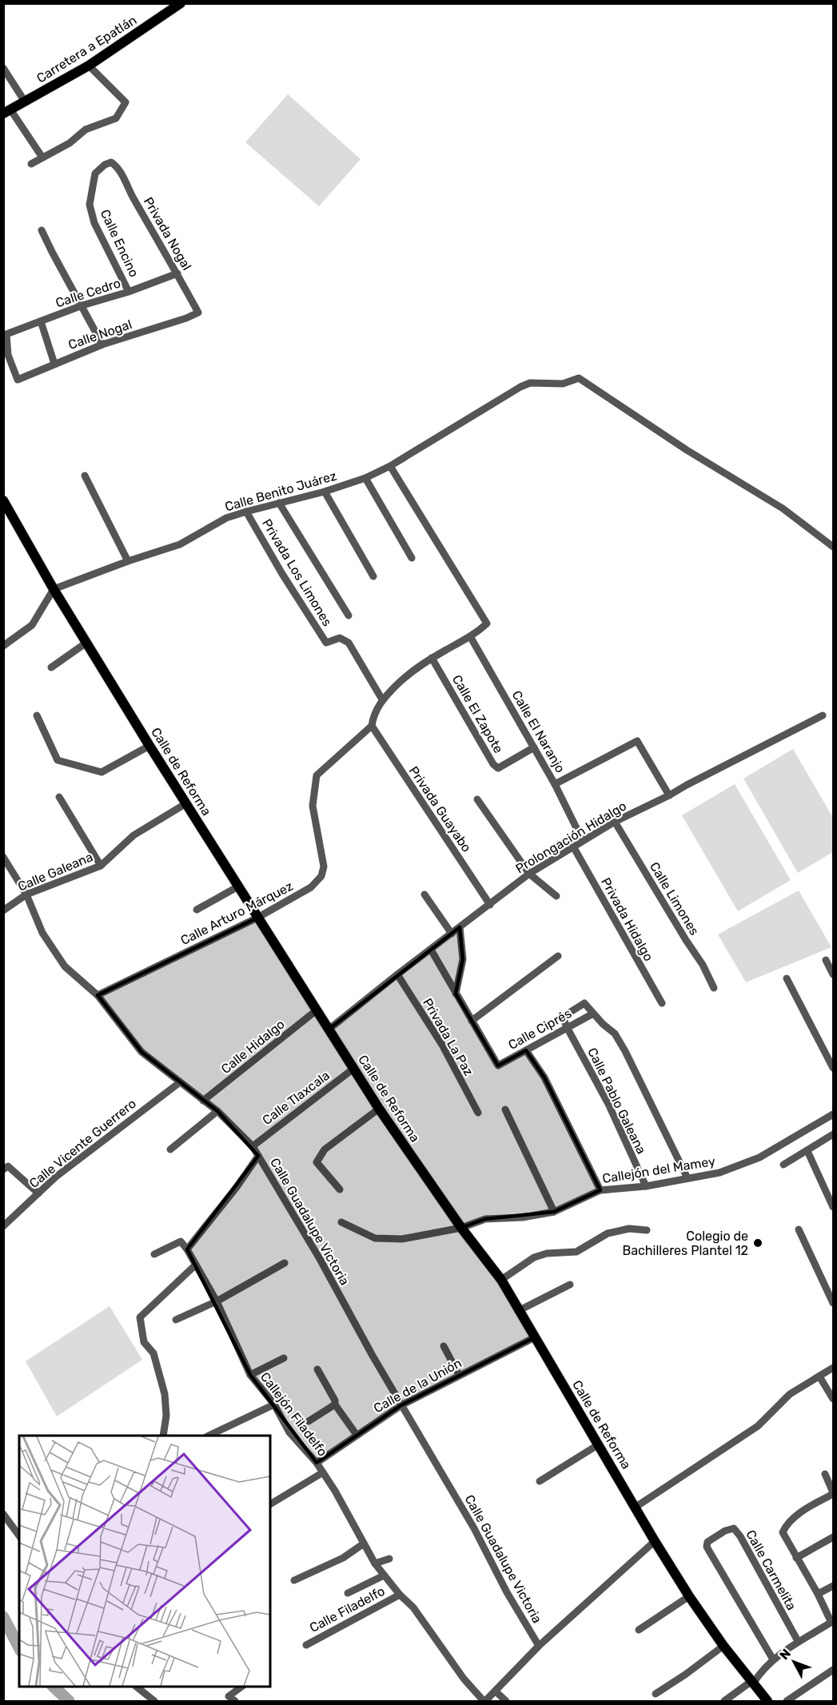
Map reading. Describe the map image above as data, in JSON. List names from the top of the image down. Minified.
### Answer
{"streets":{"main road":["Carretera a Epatlán","Calle de Reforma"],"street":["Privada Nogal","Calle Encino","Calle Cedro","Calle Nogal","Calle Benito Juárez","Privada Los Limones","Calle El Zapote","Calle El Naranjo","Privada Guayabo","Prolongación Hidalgo","Calle Galeana","Calle Limones","Calle Arturo Márquez","Privada Hidalgo","Calle Ciprés","Privada La Paz","Calle Hidalgo","Calle Tlaxcala","Calle Pablo Galeana","Calle Vicente Guerrero","Callejón del Mamey","Calle Guadalupe Victoria","Calle de la Unión","Callejón Filadelfo","Calle Carmelita","Calle Filadelfo"]},"crossings":[["Privada Nogal","Calle Encino"],["Privada Nogal","Calle Cedro"],["Privada Nogal","Calle Nogal"],["Calle Encino","Calle Cedro"],["Calle Cedro","Calle Nogal"],["Calle Benito Juárez","Privada Los Limones"],["Calle Benito Juárez","Calle de Reforma"],["Calle Benito Juárez","Calle Arturo Márquez"],["Privada Los Limones","Calle Arturo Márquez"],["Calle El Zapote","Calle El Naranjo"],["Calle El Zapote","Calle Arturo Márquez"],["Calle El Naranjo","Prolongación Hidalgo"],["Calle El Naranjo","Calle Arturo Márquez"],["Calle de Reforma","Prolongación Hidalgo"],["Calle de Reforma","Calle Galeana"],["Calle de Reforma","Calle Arturo Márquez"],["Calle de Reforma","Calle Hidalgo"],["Calle de Reforma","Calle Tlaxcala"],["Calle de Reforma","Callejón del Mamey"],["Calle de Reforma","Calle de la Unión"],["Privada Guayabo","Prolongación Hidalgo"],["Privada Guayabo","Calle Arturo Márquez"],["Prolongación Hidalgo","Calle Limones"],["Prolongación Hidalgo","Privada Hidalgo"],["Prolongación Hidalgo","Privada La Paz"],["Calle Galeana","Calle Guadalupe Victoria"],["Calle Arturo Márquez","Calle Guadalupe Victoria"],["Calle Ciprés","Calle Pablo Galeana"],["Calle Hidalgo","Calle Guadalupe Victoria"],["Calle Tlaxcala","Calle Guadalupe Victoria"],["Calle Pablo Galeana","Callejón del Mamey"],["Calle Vicente Guerrero","Calle Guadalupe Victoria"],["Calle Guadalupe Victoria","Calle de la Unión"],["Calle de la Unión","Callejón Filadelfo"],["Callejón Filadelfo","Calle Filadelfo"]],"places":["Colegio de Bachilleres Plantel 12"],"north":"top left"}
